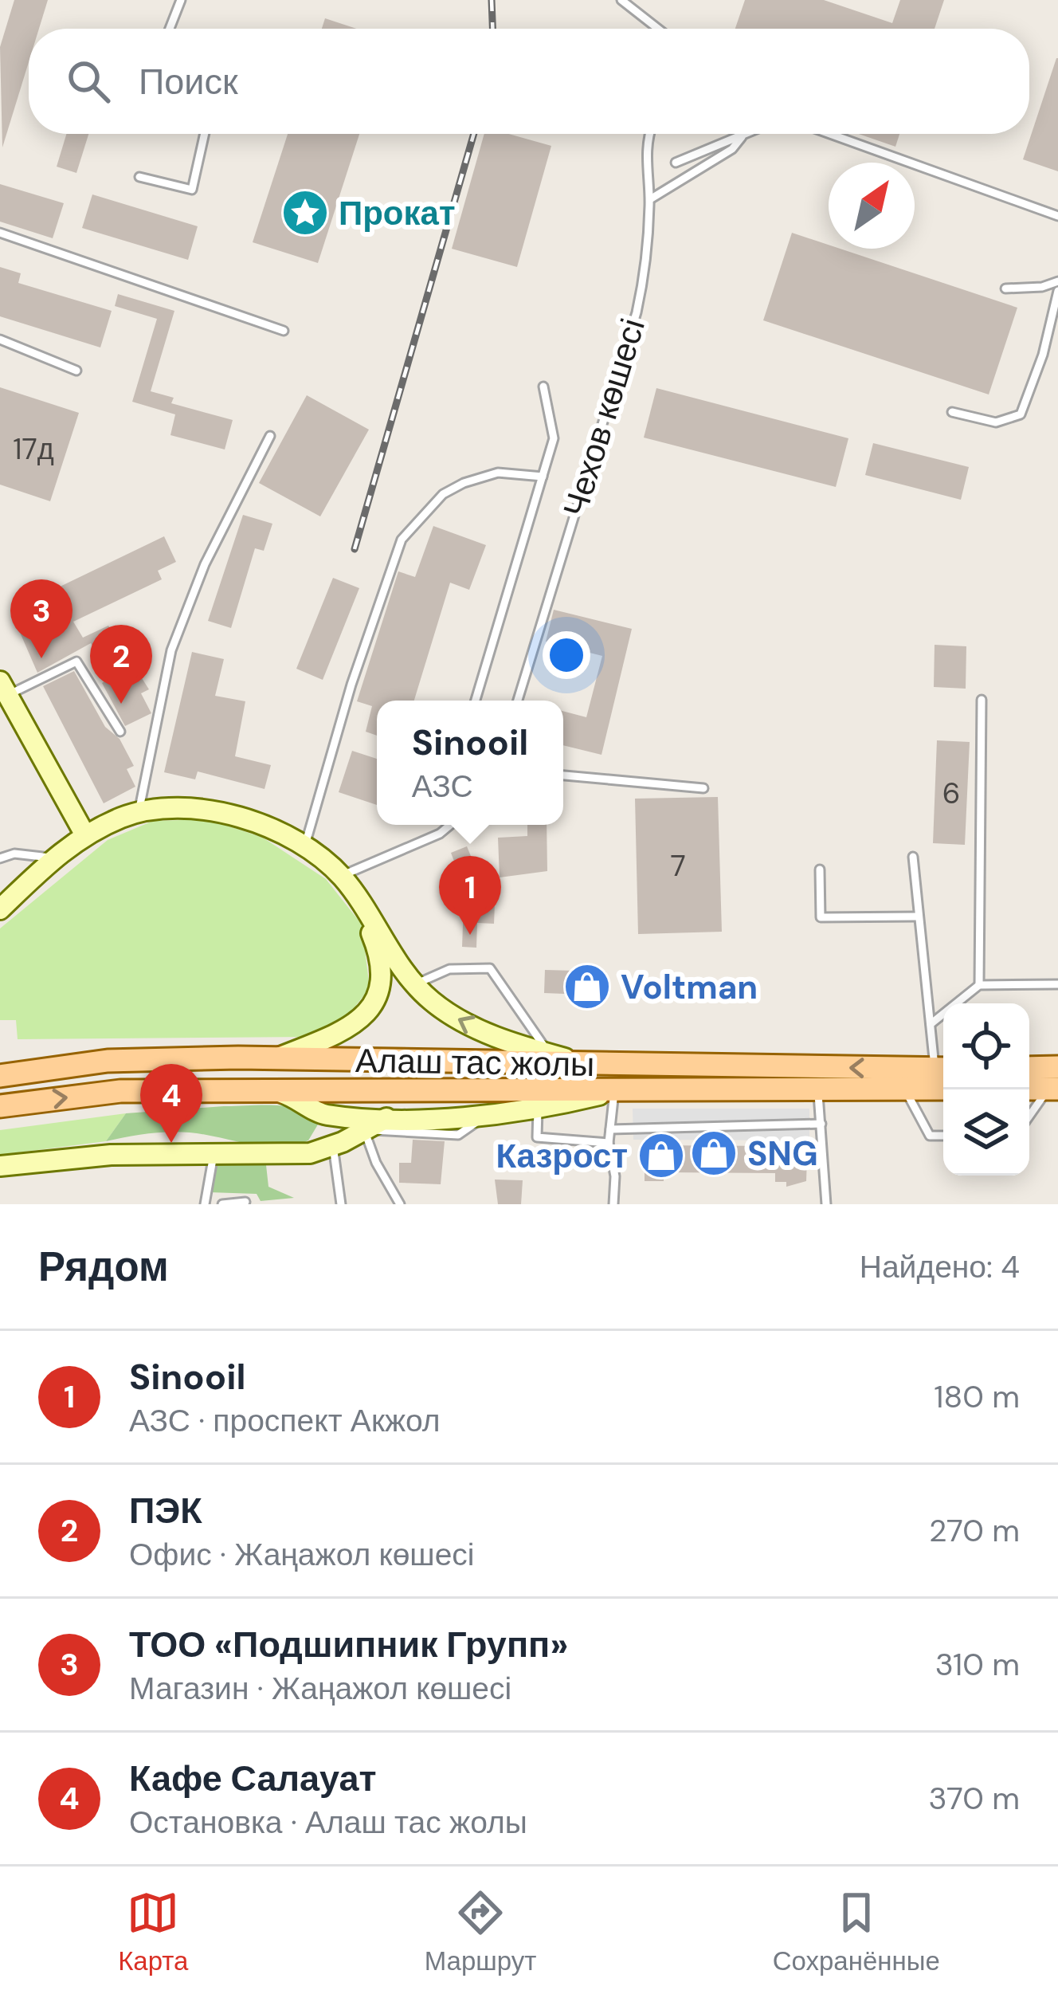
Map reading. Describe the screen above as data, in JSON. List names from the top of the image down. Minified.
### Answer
{"streets":{"main road":["Алаш тас жолы"],"lane":["Чехов көшесі"]},"places":{"place":["Прокат"],"shop":["Voltman","SNG","Казрост"]},"house_numbers":["17д","6","7"],"north":"top right","page":{"search":"Поиск","pins":["3","2","1","4"],"popup":["Sinooil","АЗС"],"heading":["Рядом","Найдено: 4"],"list":[{"mark":"1","name":"Sinooil","note":"АЗС · проспект Акжол","value":"180 m"},{"mark":"2","name":"ПЭК","note":"Офис · Жаңажол көшесі","value":"270 m"},{"mark":"3","name":"ТОО «Подшипник Групп»","note":"Магазин · Жаңажол көшесі","value":"310 m"},{"mark":"4","name":"Кафе Салауат","note":"Остановка · Алаш тас жолы","value":"370 m"}],"nav":["Карта","Маршрут","Сохранённые"]}}
